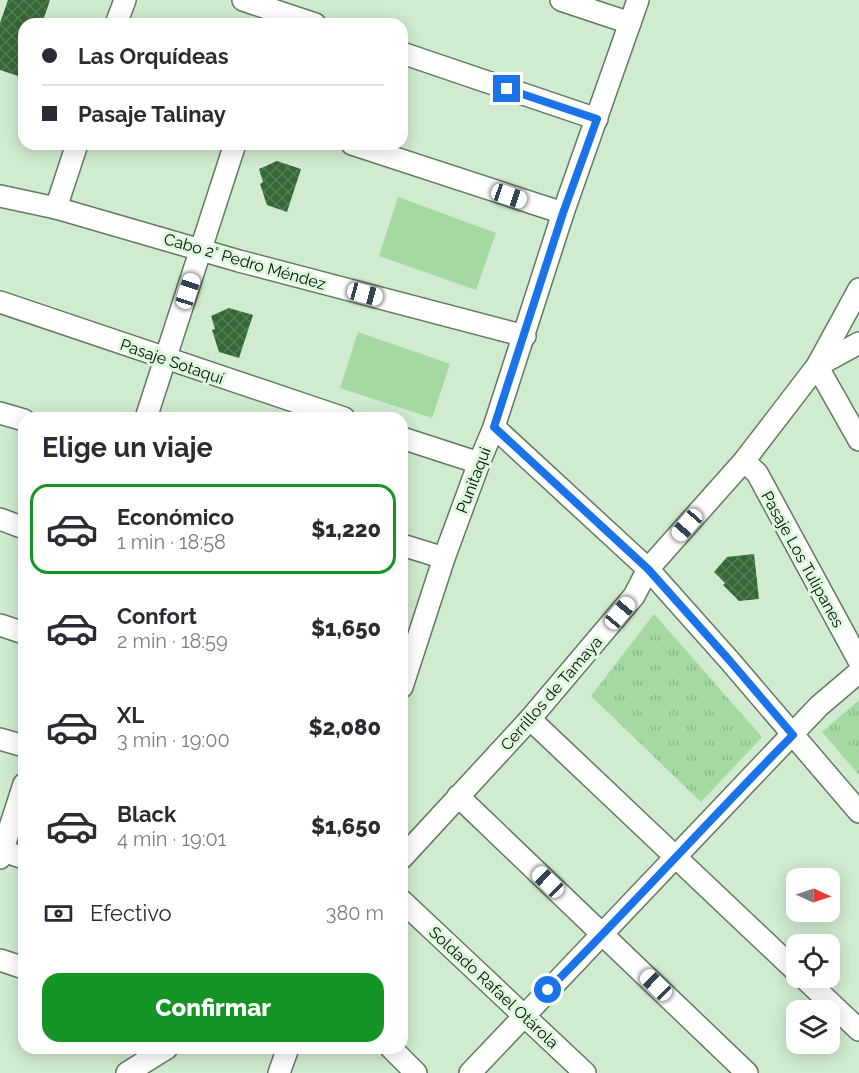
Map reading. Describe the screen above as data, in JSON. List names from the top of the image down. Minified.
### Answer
{"streets":{"street":["Cabo 2° Pedro Méndez","Pasaje Sotaquí","Punitaqui","Pasaje Los Tulipanes","Cerrillos de Tamaya","Soldado Rafael Otárola"]},"crossings":[["Cabo 2° Pedro Méndez","Punitaqui"],["Pasaje Los Tulipanes","Cerrillos de Tamaya"]],"north":"right","page":{"banner":["Las Orquídeas","Pasaje Talinay"],"heading":"Elige un viaje","list":[{"name":"Económico","note":"1 min · 18:58","value":"$1,220"},{"name":"Confort","note":"2 min · 18:59","value":"$1,650"},{"name":"XL","note":"3 min · 19:00","value":"$2,080"},{"name":"Black","note":"4 min · 19:01","value":"$1,650"}],"pay":["Efectivo","380 m"],"buttons":"Confirmar"}}
